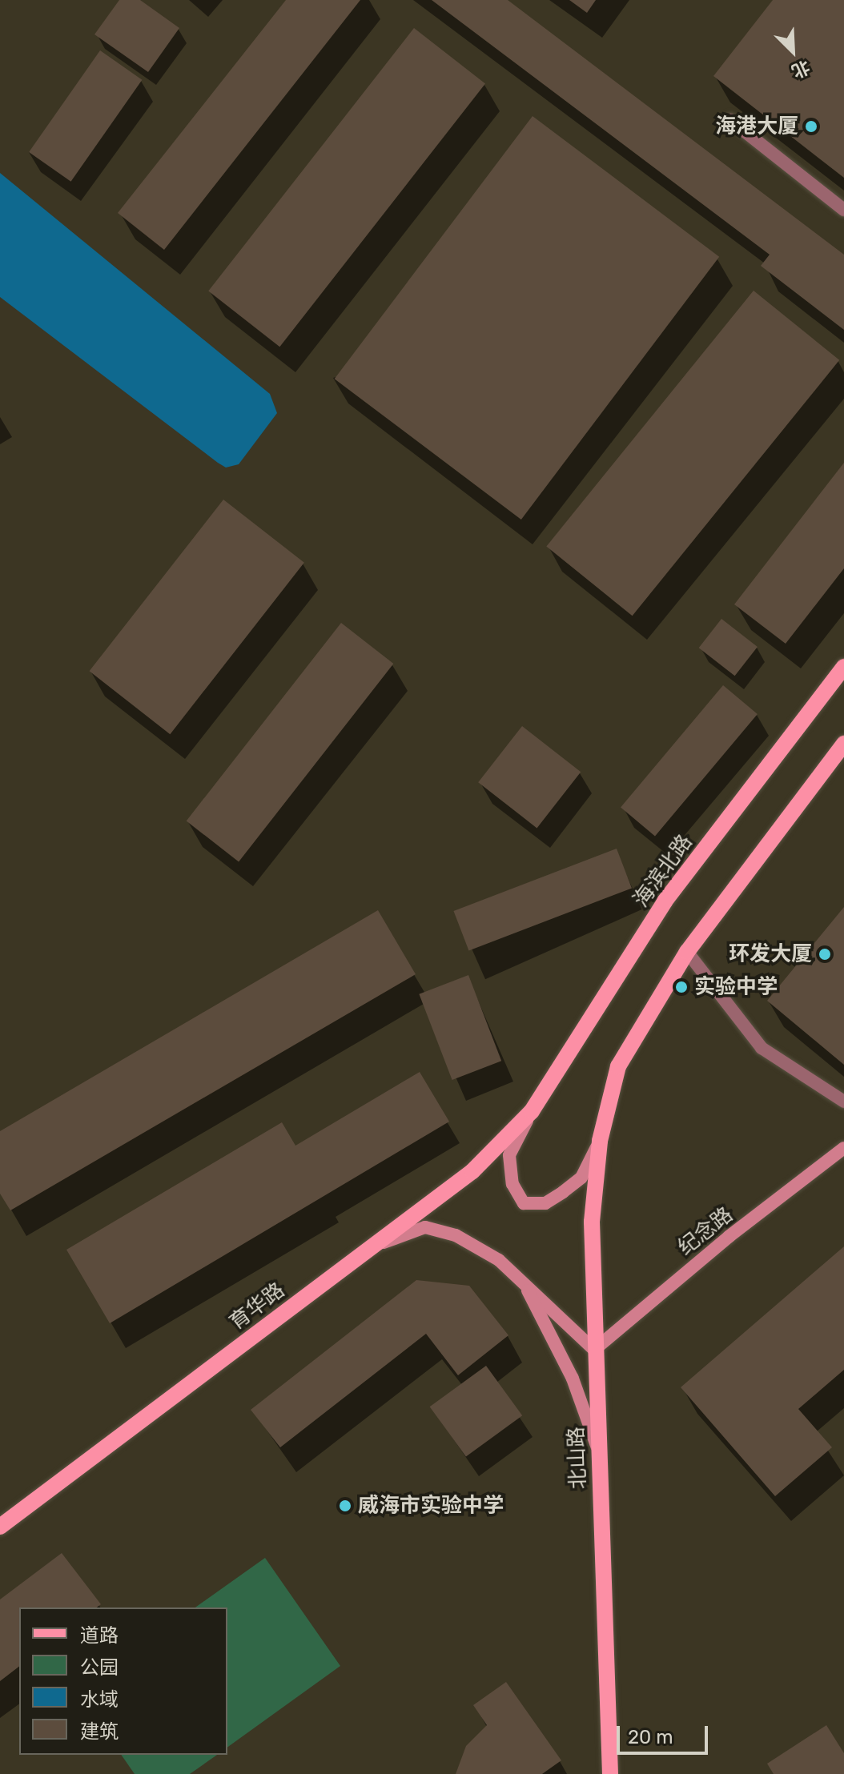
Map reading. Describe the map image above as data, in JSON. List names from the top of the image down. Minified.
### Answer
{"streets":{"main road":["海滨北路","纪念路","育华路","北山路"]},"crossings":[["海滨北路","育华路"],["纪念路","北山路"]],"places":["海港大厦","环发大厦","实验中学","威海市实验中学"],"legend":["道路","公园","水域","建筑"],"scale_bar":"20 m","north":"bottom right"}
